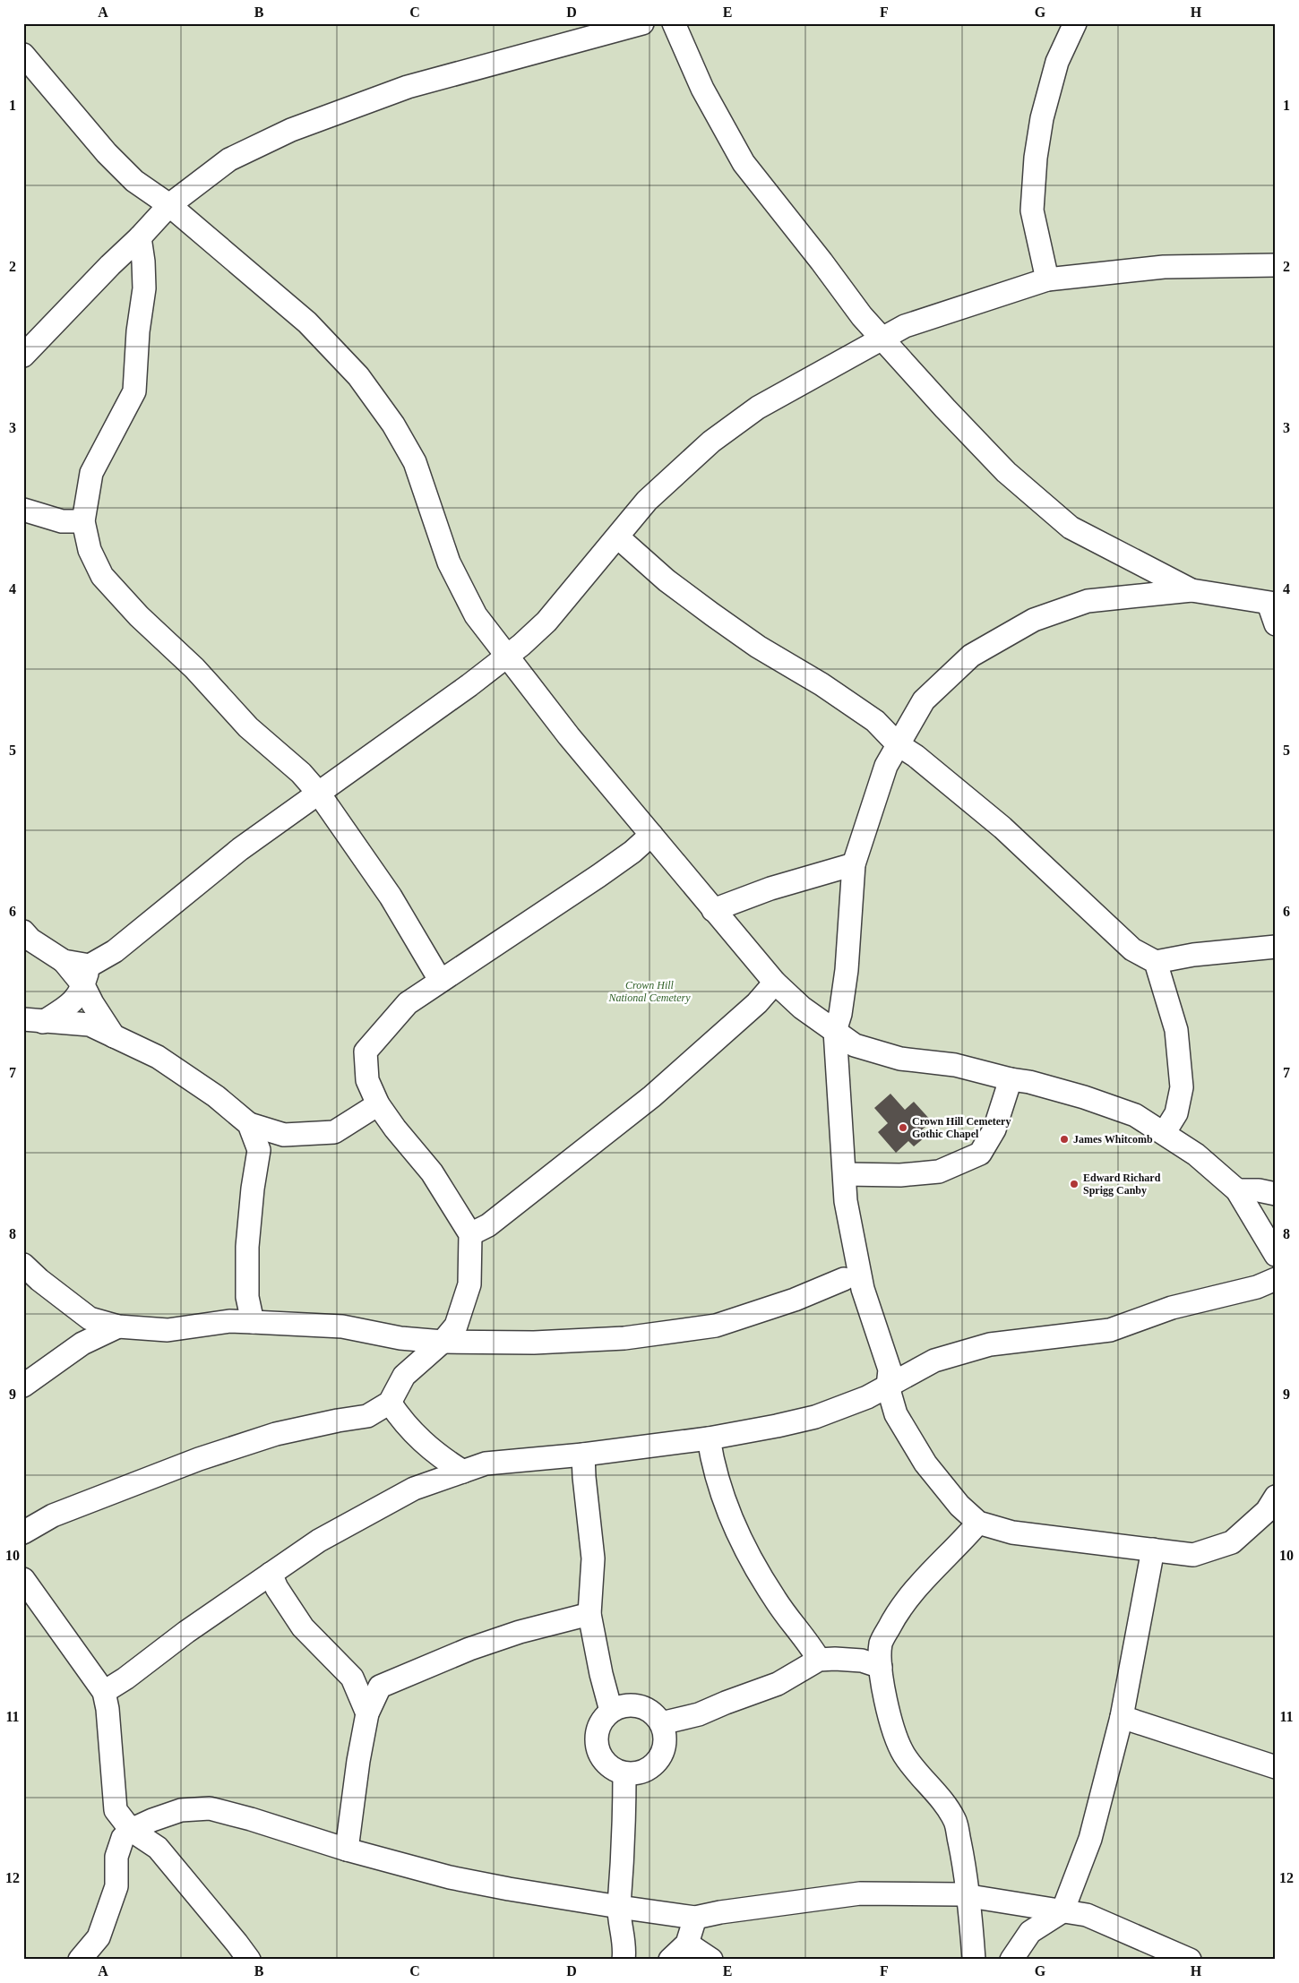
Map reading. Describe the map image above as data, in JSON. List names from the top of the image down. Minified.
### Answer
{"parks":["Crown Hill National Cemetery"],"places":["Crown Hill Cemetery Gothic Chapel","James Whitcomb","Edward Richard Sprigg Canby"],"grid":{"columns":["A","B","C","D","E","F","G","H"],"rows":["1","2","3","4","5","6","7","8","9","10","11","12"]}}
